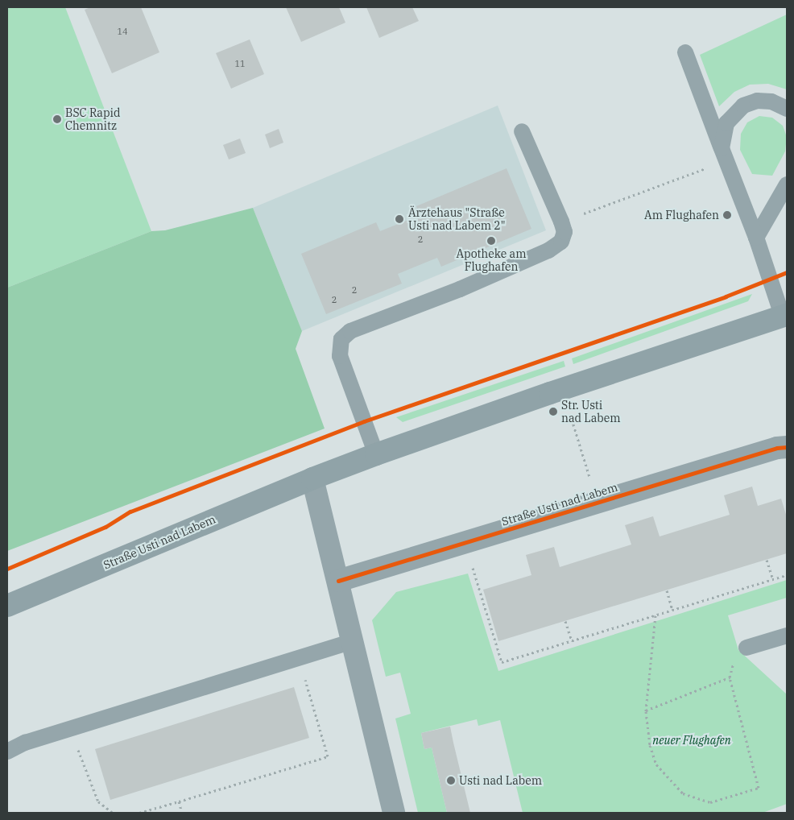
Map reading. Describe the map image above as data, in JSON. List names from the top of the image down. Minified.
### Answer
{"streets":{"main road":["Straße Usti nad Labem"]},"parks":["neuer Flughafen"],"places":["BSC Rapid Chemnitz","Am Flughafen","Ärztehaus \"Straße Usti nad Labem 2\"","Apotheke am Flughafen","Str. Usti nad Labem","Usti nad Labem"],"house_numbers":["14","11","2","2","2"]}
